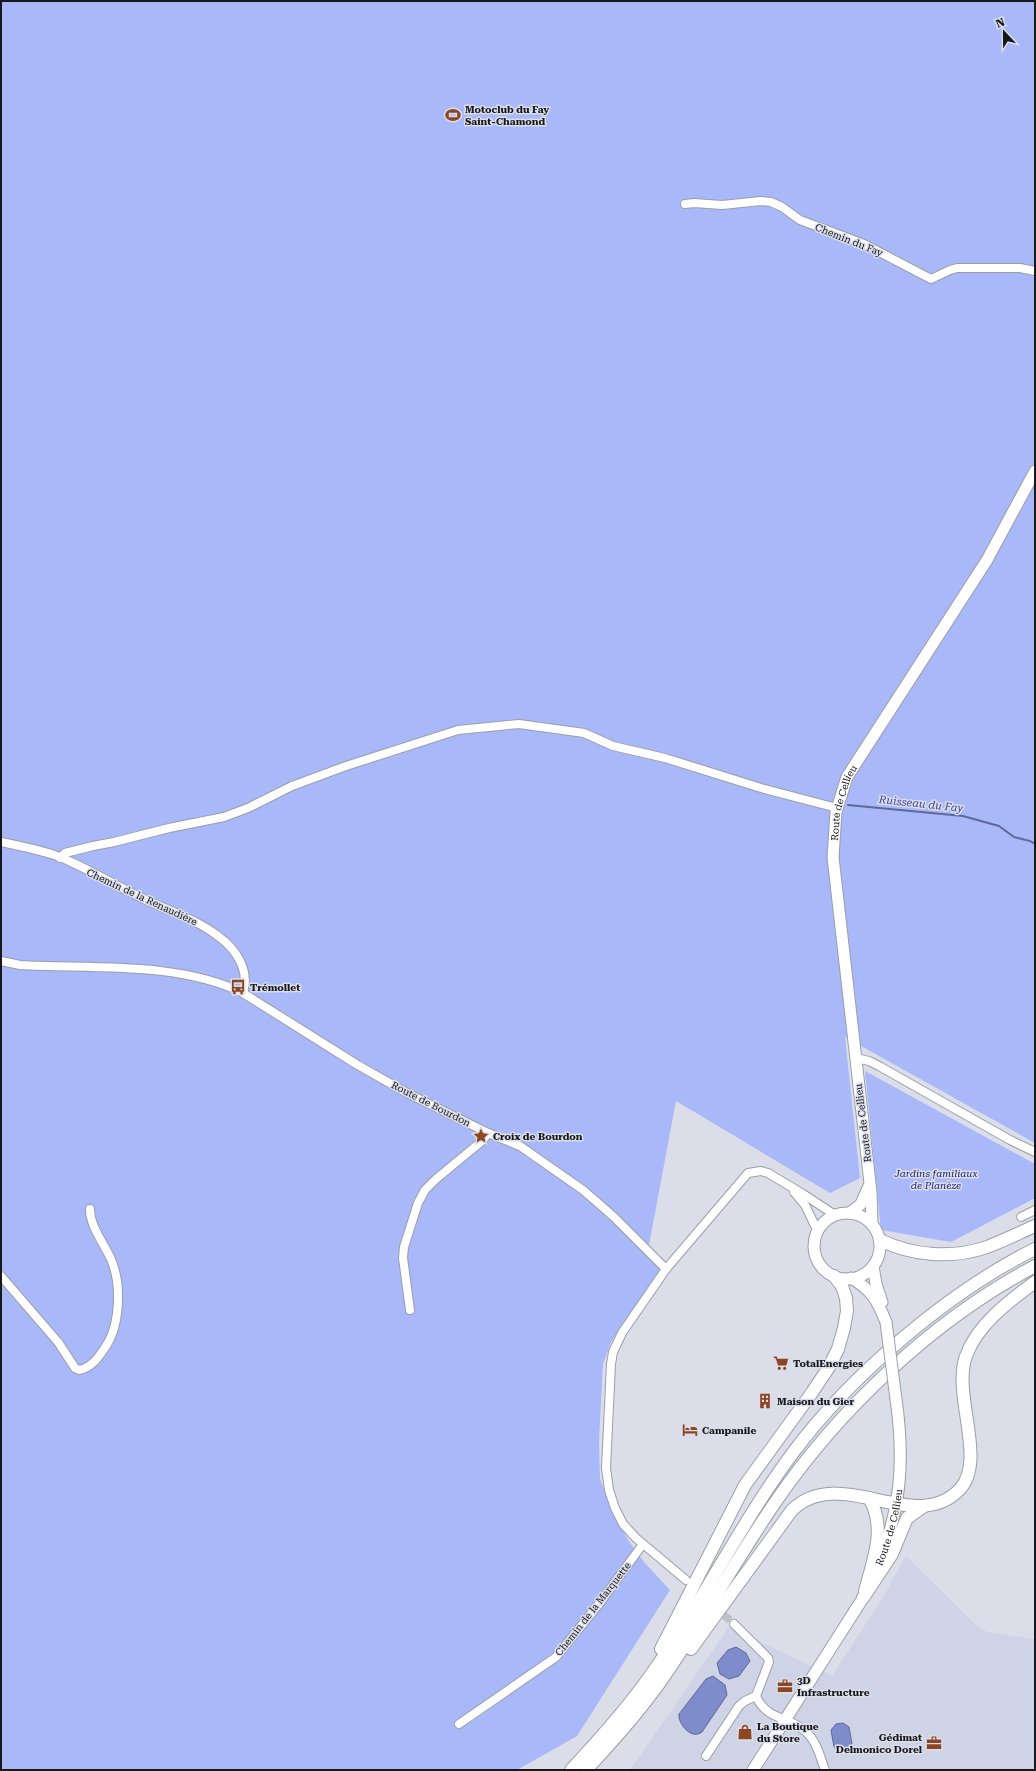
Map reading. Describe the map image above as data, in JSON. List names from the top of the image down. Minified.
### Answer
{"streets":{"main road":["Route de Cellieu"],"street":["Chemin du Fay","Chemin de la Renaudière","Route de Bourdon","Chemin de la Marquette"]},"crossings":[["Chemin de la Renaudière","Route de Bourdon"]],"water":["Ruisseau du Fay"],"parks":["Jardins familiaux de Planèze"],"places":{"sports":["Motoclub du Fay Saint-Chamond"],"bus stop":["Trémollet"],"place":["Croix de Bourdon"],"supermarket":["TotalEnergies"],"building":["Maison du Gier"],"hotel":["Campanile"],"office":["3D Infrastructure","Gédimat Delmonico Dorel"],"shop":["La Boutique du Store"]},"north":"top"}
